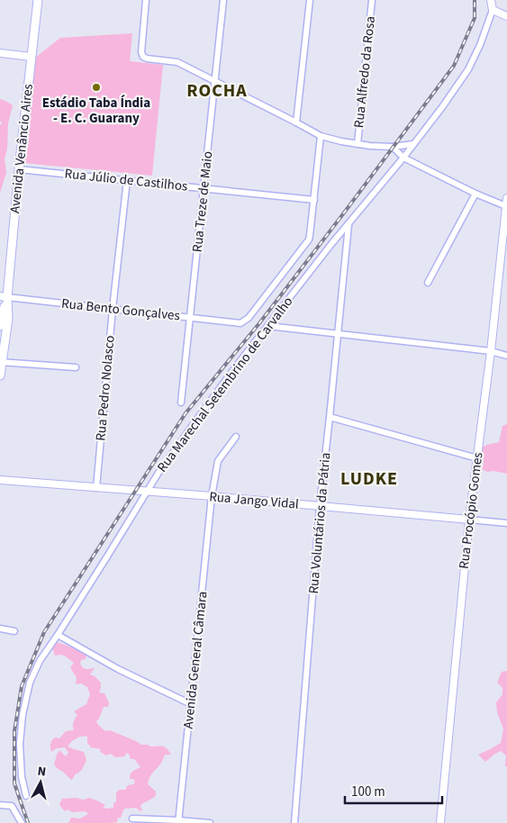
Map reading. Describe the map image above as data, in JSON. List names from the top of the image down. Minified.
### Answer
{"streets":{"main road":["Avenida Venâncio Aires"],"street":["Rua Alfredo da Rosa","Rua Júlio de Castilhos","Rua Treze de Maio","Rua Bento Gonçalves","Rua Marechal Setembrino de Carvalho","Rua Pedro Nolasco","Rua Jango Vidal","Rua Procópio Gomes","Rua Voluntários da Pátria","Avenida General Câmara"]},"crossings":[["Avenida Venâncio Aires","Rua Júlio de Castilhos"],["Avenida Venâncio Aires","Rua Bento Gonçalves"],["Rua Júlio de Castilhos","Rua Treze de Maio"],["Rua Júlio de Castilhos","Rua Bento Gonçalves"],["Rua Júlio de Castilhos","Rua Pedro Nolasco"],["Rua Treze de Maio","Rua Bento Gonçalves"],["Rua Bento Gonçalves","Rua Pedro Nolasco"],["Rua Marechal Setembrino de Carvalho","Rua Jango Vidal"],["Rua Marechal Setembrino de Carvalho","Rua Voluntários da Pátria"],["Rua Pedro Nolasco","Rua Jango Vidal"],["Rua Jango Vidal","Rua Procópio Gomes"],["Rua Jango Vidal","Rua Voluntários da Pátria"],["Rua Jango Vidal","Avenida General Câmara"]],"districts":["ROCHA","LUDKE"],"places":["Estádio Taba Índia - E. C. Guarany"],"scale_bar":"100 m","north":"top"}
